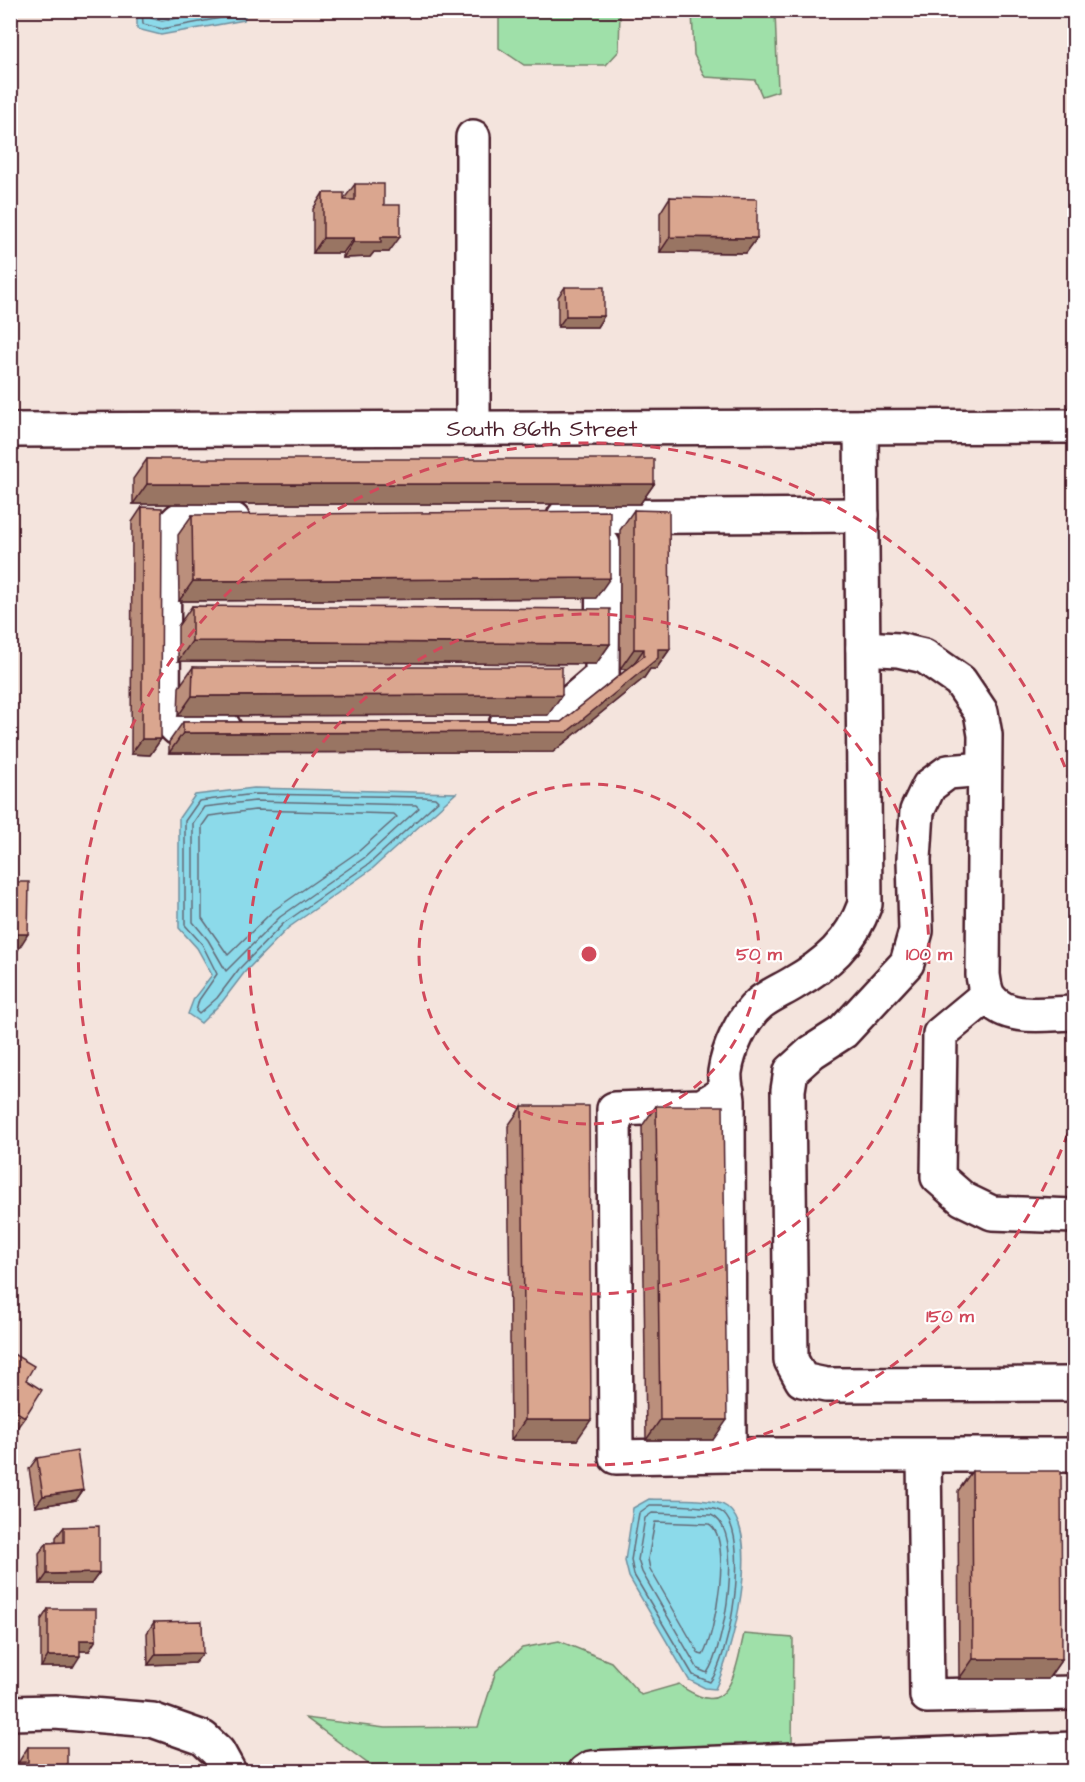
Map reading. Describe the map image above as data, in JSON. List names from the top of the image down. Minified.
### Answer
{"streets":{"street":["South 86th Street"]},"rings":["50 m","100 m","150 m"]}
